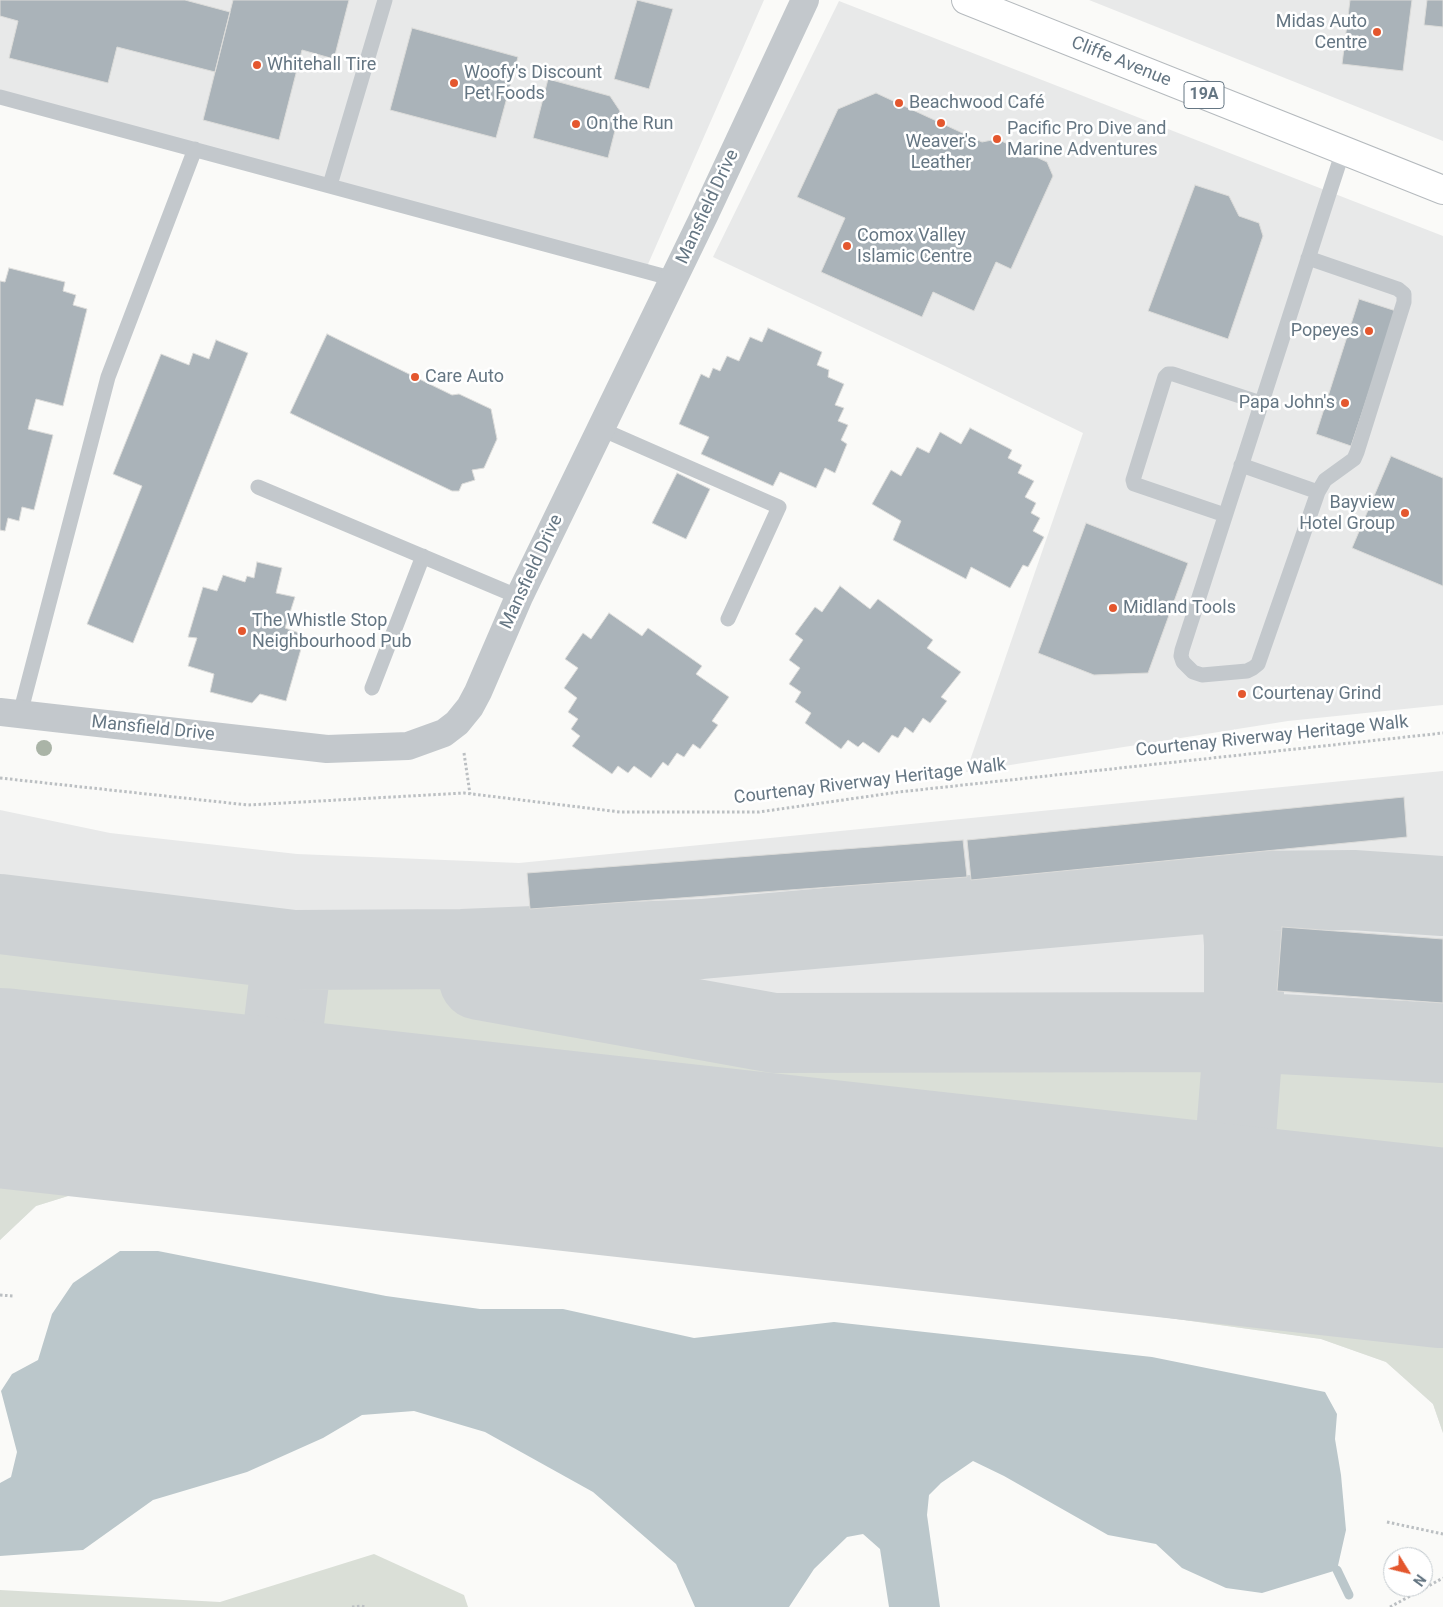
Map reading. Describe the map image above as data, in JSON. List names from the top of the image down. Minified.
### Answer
{"streets":{"main road":["Cliffe Avenue","19A"],"street":["Mansfield Drive"],"path":["Courtenay Riverway Heritage Walk"]},"places":["Midas Auto Centre","Whitehall Tire","Woofy's Discount Pet Foods","Beachwood Café","Weaver's Leather","On the Run","Pacific Pro Dive and Marine Adventures","Comox Valley Islamic Centre","Popeyes","Care Auto","Papa John's","Bayview Hotel Group","Midland Tools","The Whistle Stop Neighbourhood Pub","Courtenay Grind"],"north":"bottom right"}
